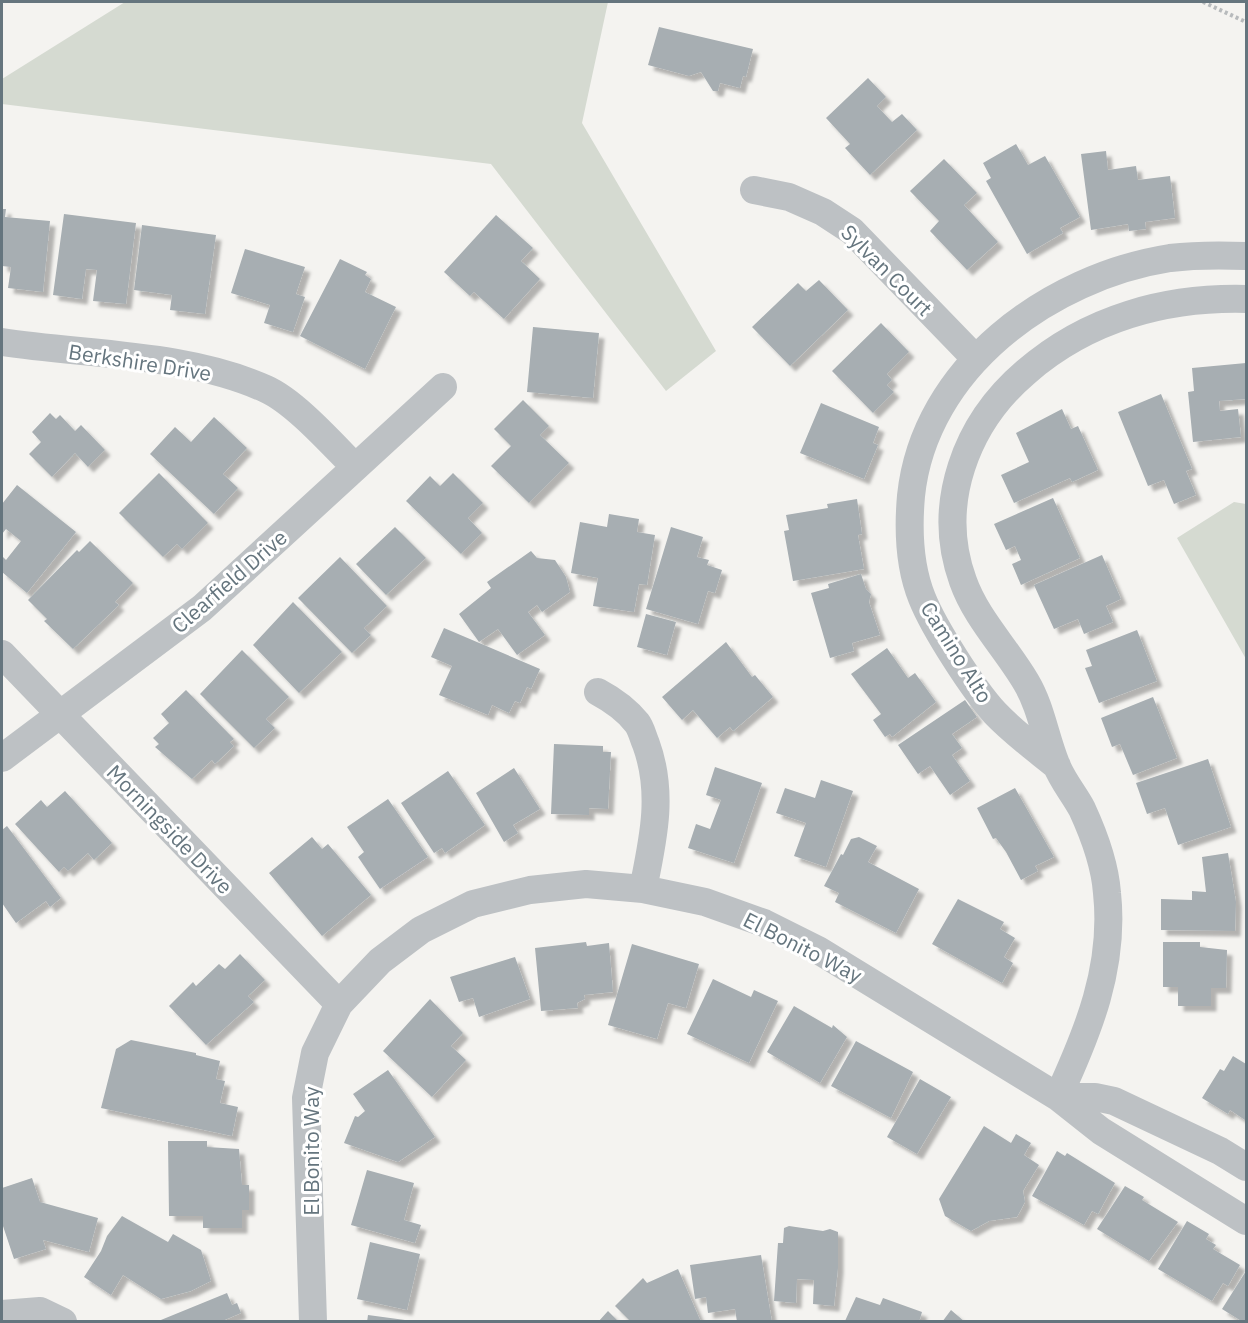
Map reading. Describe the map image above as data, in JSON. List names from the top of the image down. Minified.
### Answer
{"streets":{"street":["Sylvan Court","Berkshire Drive","Clearfield Drive","Camino Alto","Morningside Drive","El Bonito Way"]},"crossings":[["Sylvan Court","Camino Alto"],["Berkshire Drive","Clearfield Drive"],["Clearfield Drive","Morningside Drive"],["Camino Alto","El Bonito Way"],["Morningside Drive","El Bonito Way"]]}
